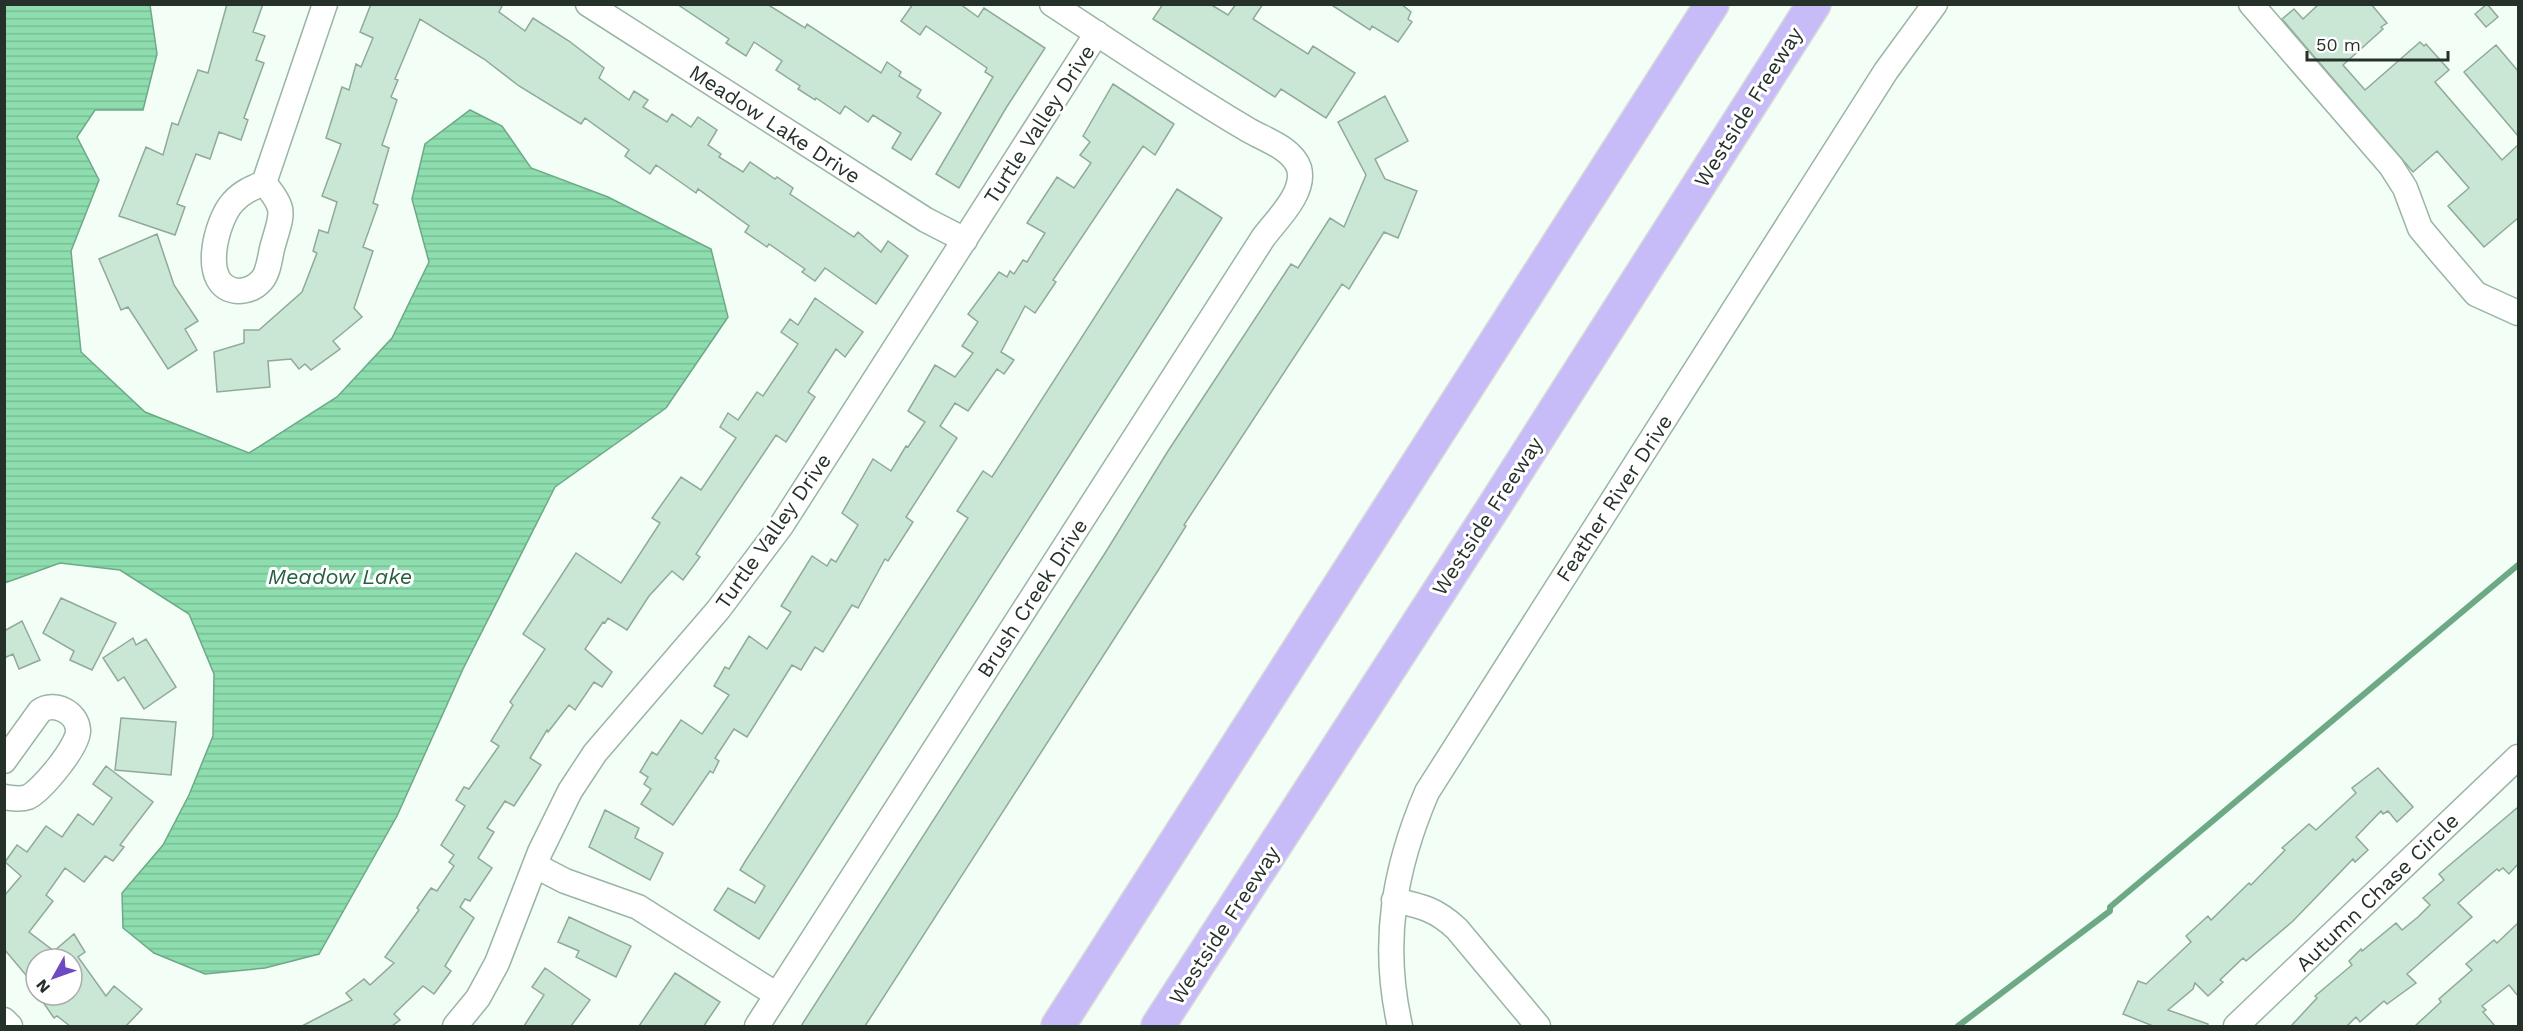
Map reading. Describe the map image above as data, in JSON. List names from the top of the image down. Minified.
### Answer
{"streets":{"highway":["Westside Freeway"],"street":["Meadow Lake Drive","Turtle Valley Drive","Feather River Drive","Brush Creek Drive","Autumn Chase Circle"]},"crossings":[["Meadow Lake Drive","Turtle Valley Drive"],["Turtle Valley Drive","Brush Creek Drive"]],"water":["Meadow Lake"],"scale_bar":"50 m","north":"bottom left"}
